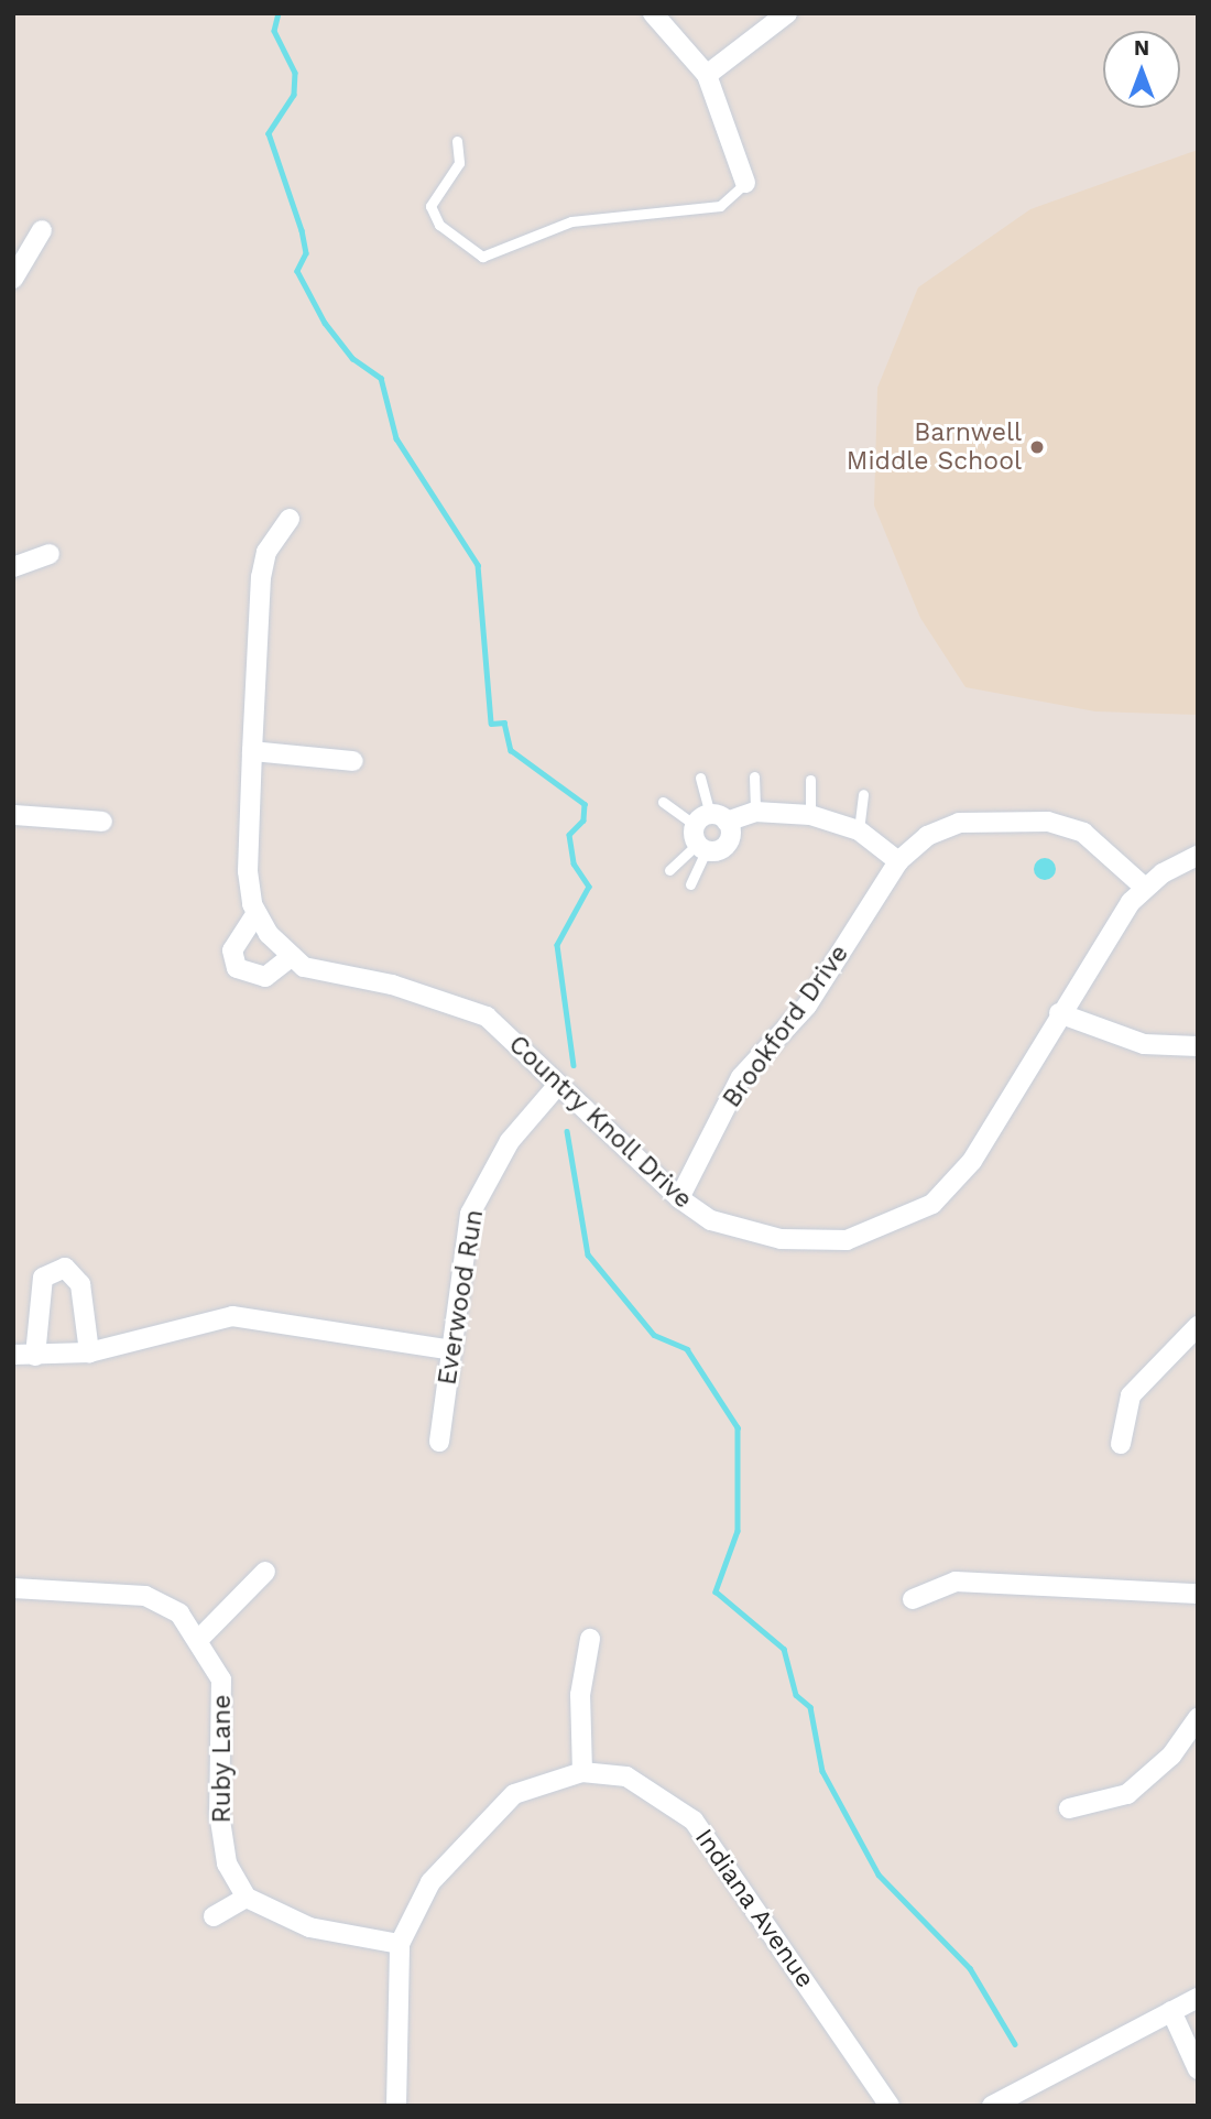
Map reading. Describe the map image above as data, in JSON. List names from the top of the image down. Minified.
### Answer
{"streets":{"street":["Brookford Drive","Country Knoll Drive","Everwood Run","Ruby Lane","Indiana Avenue"]},"crossings":[["Brookford Drive","Country Knoll Drive"],["Country Knoll Drive","Everwood Run"]],"places":["Barnwell Middle School"],"north":"top"}
